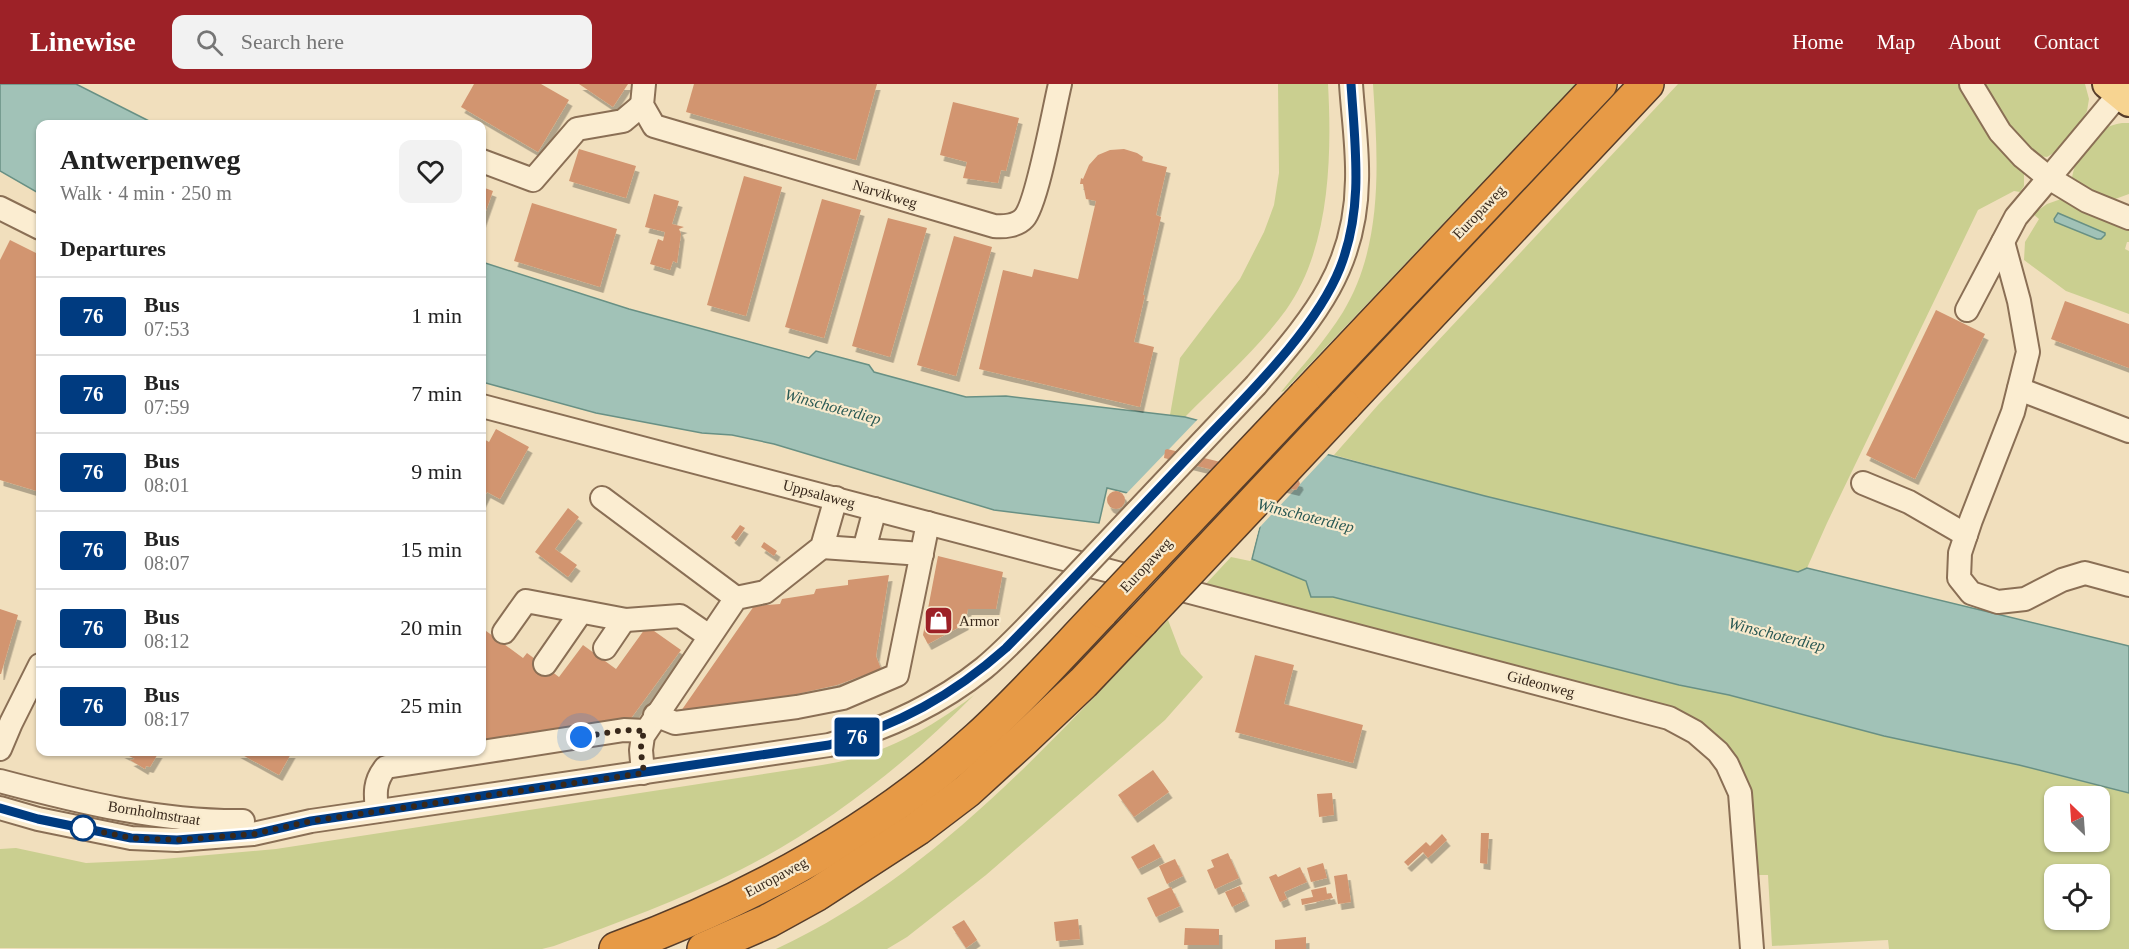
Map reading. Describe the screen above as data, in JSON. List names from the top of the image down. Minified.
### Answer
{"streets":{"highway":["Europaweg"],"street":["Narvikweg","Uppsalaweg","Gideonweg","Bornholmstraat"]},"crossings":[["Uppsalaweg","Gideonweg"]],"water":["Winschoterdiep"],"places":{"shop":["Armor"]},"lines":["bus line 76"],"north":"top left","page":{"header":"Linewise","search":"Search here","nav":["Home","Map","About","Contact"],"on_map":"76","heading":[["Antwerpenweg","Walk · 4 min · 250 m"],"Departures"],"list":[{"mark":"76","name":"Bus","note":"07:53","value":"1 min"},{"mark":"76","name":"Bus","note":"07:59","value":"7 min"},{"mark":"76","name":"Bus","note":"08:01","value":"9 min"},{"mark":"76","name":"Bus","note":"08:07","value":"15 min"},{"mark":"76","name":"Bus","note":"08:12","value":"20 min"},{"mark":"76","name":"Bus","note":"08:17","value":"25 min"}]}}
